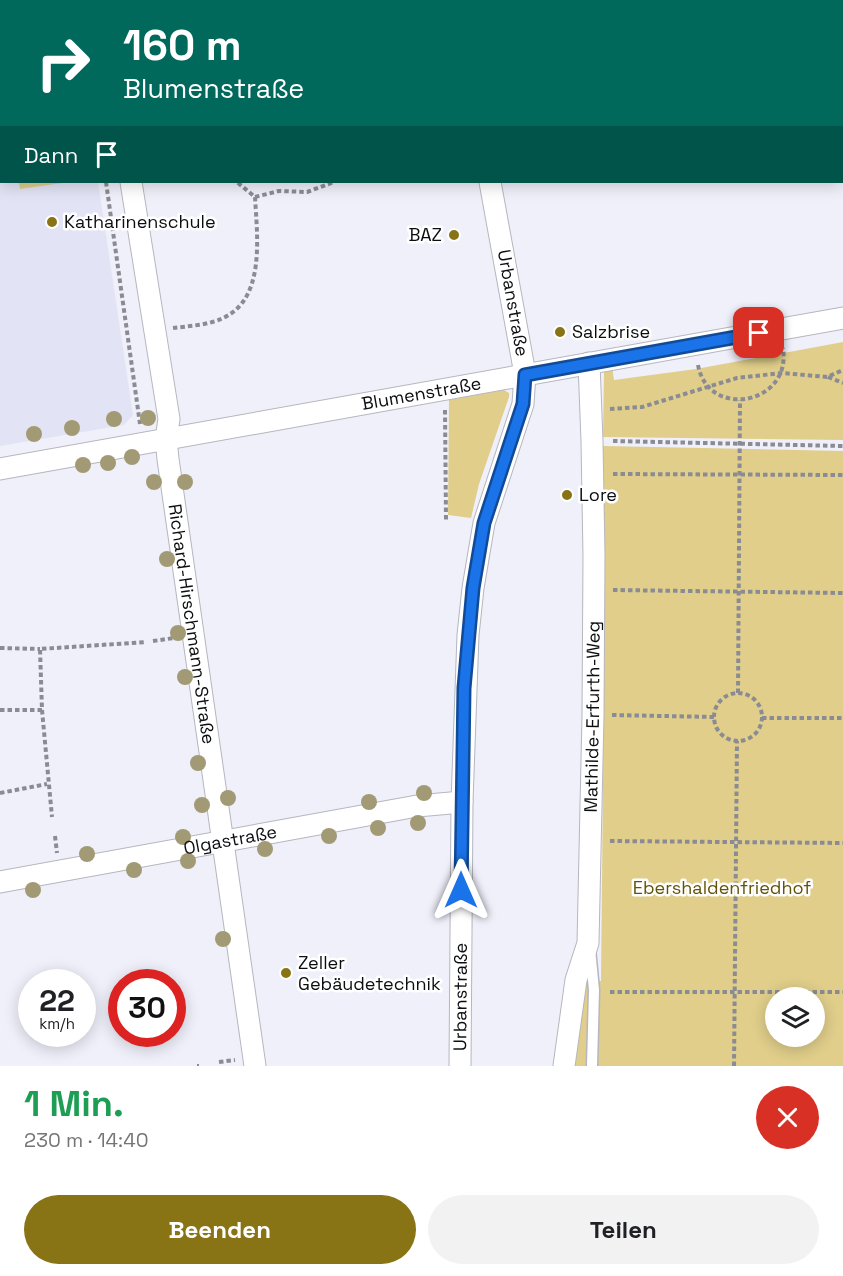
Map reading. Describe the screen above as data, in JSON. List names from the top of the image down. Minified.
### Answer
{"streets":{"street":["Urbanstraße","Blumenstraße","Richard-Hirschmann-Straße","Mathilde-Erfurth-Weg","Olgastraße"]},"crossings":[["Urbanstraße","Blumenstraße"],["Urbanstraße","Olgastraße"],["Blumenstraße","Richard-Hirschmann-Straße"],["Blumenstraße","Mathilde-Erfurth-Weg"],["Richard-Hirschmann-Straße","Olgastraße"]],"parks":["Ebershaldenfriedhof"],"places":["Katharinenschule","BAZ","Salzbrise","Lore","Zeller Gebäudetechnik"],"page":{"turn":["160 m","Blumenstraße"],"then":"Dann","speed":"22 km/h","limit":"30","heading":["1 Min.","230 m · 14:40"],"buttons":["Beenden","Teilen"]}}
